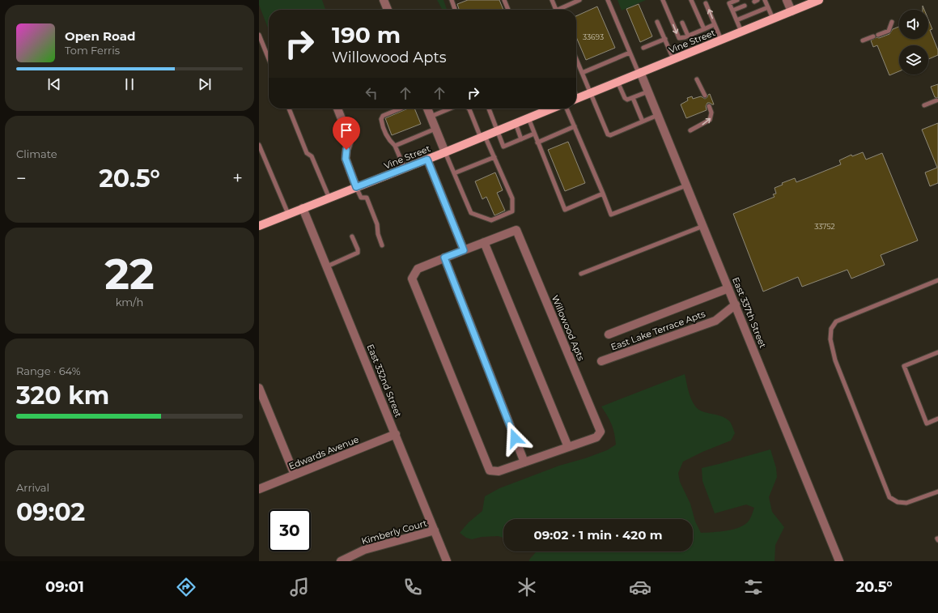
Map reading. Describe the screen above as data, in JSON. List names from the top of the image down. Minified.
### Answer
{"streets":{"main road":["Vine Street"],"street":["East 337th Street","Willowood Apts","East Lake Terrace Apts","East 332nd Street","Edwards Avenue","Kimberly Court"]},"crossings":[["Vine Street","East 337th Street"],["Vine Street","East 332nd Street"],["East 337th Street","East Lake Terrace Apts"],["East 332nd Street","Edwards Avenue"],["East 332nd Street","Kimberly Court"]],"house_numbers":["33693","33752"],"page":{"turn":["190 m","Willowood Apts"],"song":["Open Road","Tom Ferris"],"tile":["Climate",["22","km/h"],["Range · 64%","320 km"],["Arrival","09:02"]],"heat":["−","20.5°","+"],"limit":"30","trip":"09:02 · 1 min · 420 m","tabs":["09:01","20.5°"]}}
